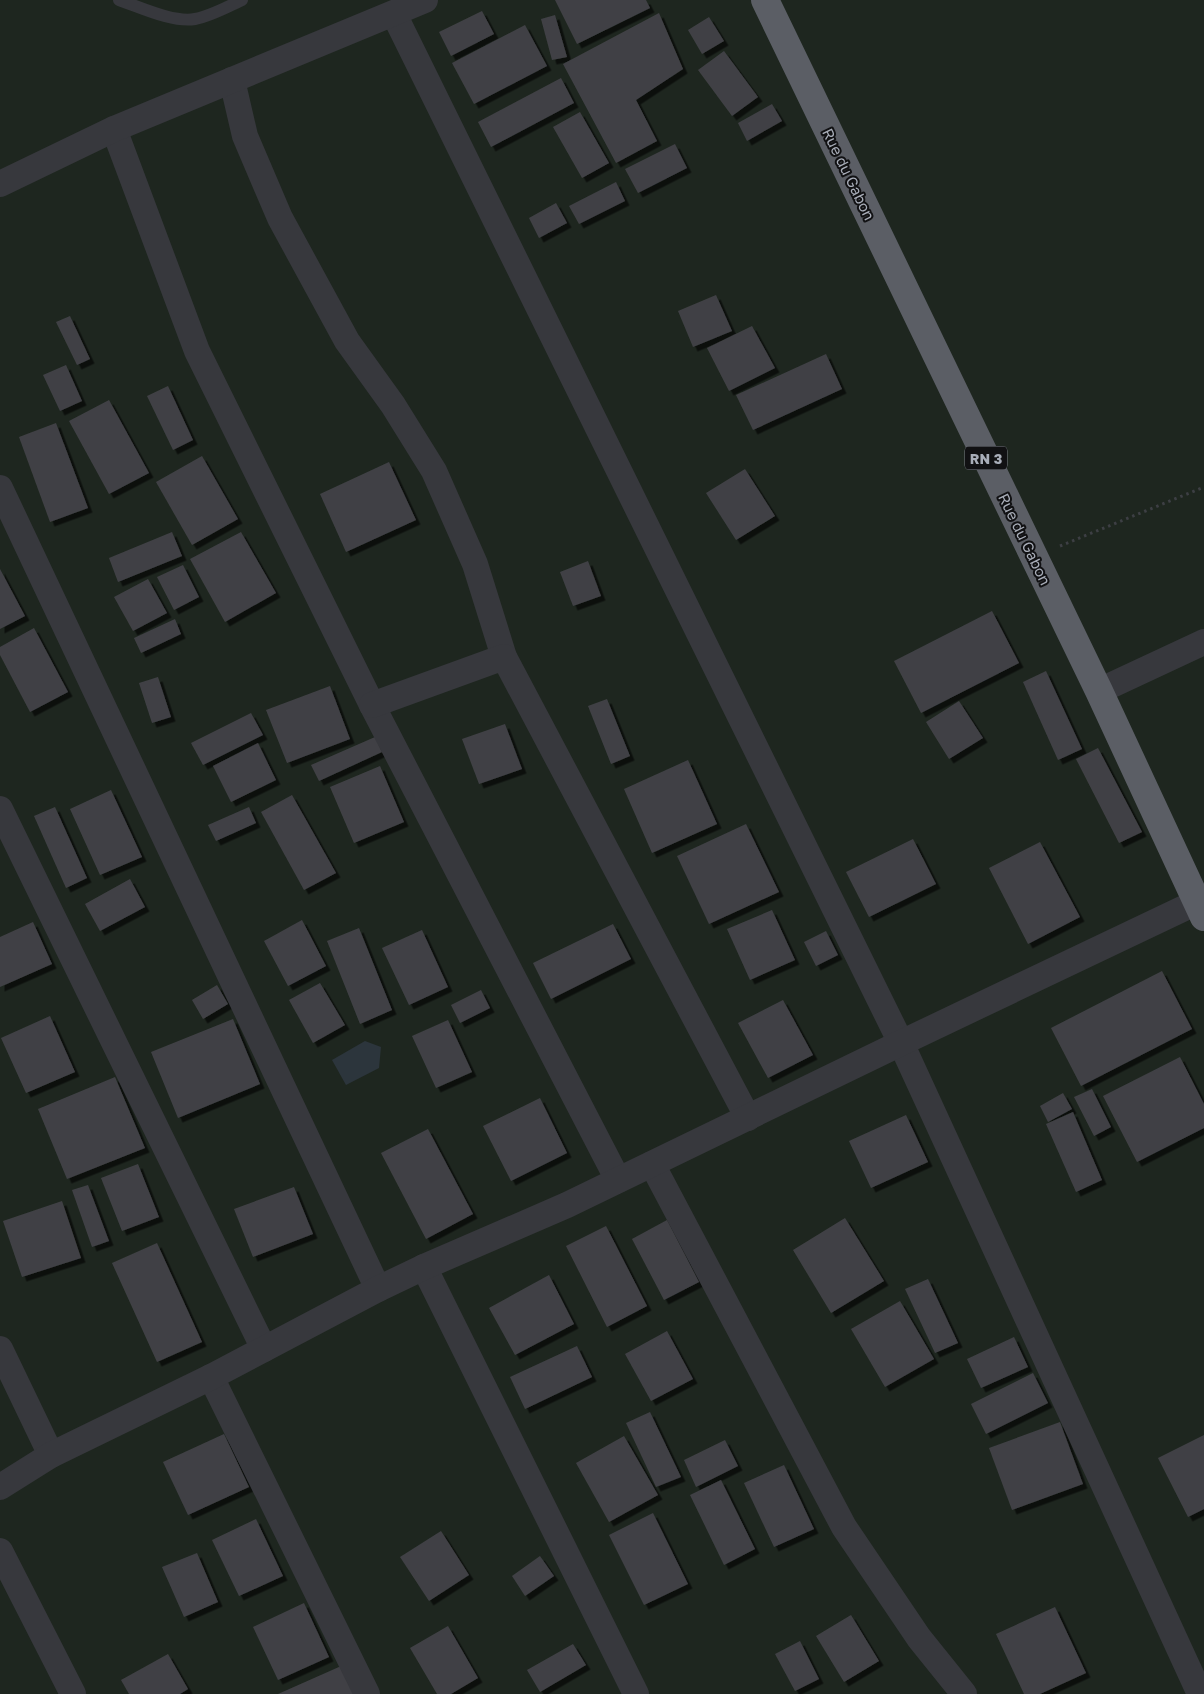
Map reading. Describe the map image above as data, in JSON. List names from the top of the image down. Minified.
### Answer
{"streets":{"highway":["Rue du Gabon","RN 3"]}}
